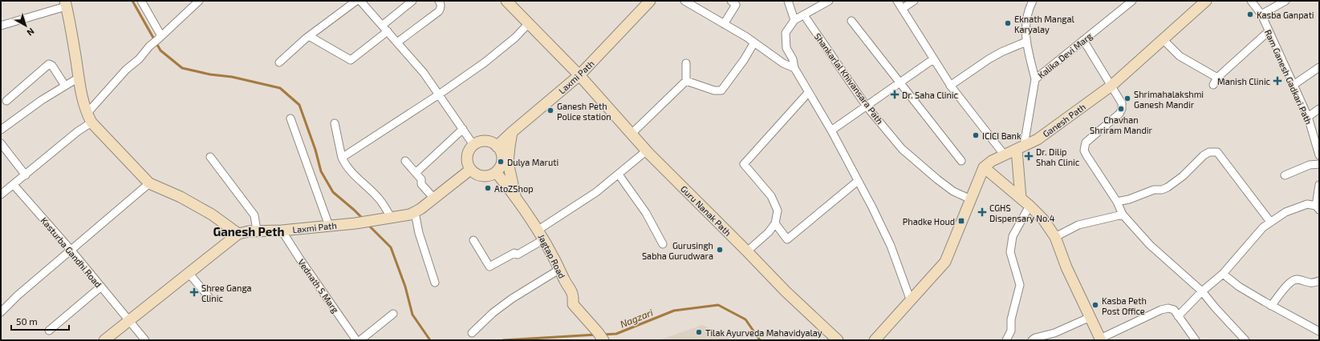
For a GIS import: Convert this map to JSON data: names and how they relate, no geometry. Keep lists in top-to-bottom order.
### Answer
{
  "streets": {
    "street": [
      "Kalika Devi Marg",
      "Laxmi Path",
      "Ram Ganesh Gadkari Path",
      "Shankarlal Khivansara Path",
      "Ganesh Path",
      "Guru Nanak Path",
      "Kasturba Gandhi Road",
      "Jagtap Road",
      "Vednath S Marg"
    ]
  },
  "crossings": [
    ["Kalika Devi Marg", "Ganesh Path"],
    ["Laxmi Path", "Guru Nanak Path"],
    ["Laxmi Path", "Kasturba Gandhi Road"],
    ["Laxmi Path", "Jagtap Road"],
    ["Laxmi Path", "Vednath S Marg"]
  ],
  "districts": ["Ganesh Peth"],
  "water": ["Nagzari"],
  "places": {
    "other": [
      "Kasba Ganpati",
      "Eknath Mangal Karyalay",
      "Shrimahalakshmi Ganesh Mandir",
      "Chavhan Shriram Mandir",
      "Ganesh Peth Police station",
      "ICICI Bank",
      "Dulya Maruti",
      "AtoZShop",
      "Gurusingh Sabha Gurudwara",
      "Kasba Peth Post Office",
      "Tilak Ayurveda Mahavidyalay"
    ],
    "health": [
      "Manish Clinic",
      "Dr. Saha Clinic",
      "Dr. Dilip Shah Clinic",
      "CGHS Dispensary No.4",
      "Shree Ganga Clinic"
    ],
    "transit": ["Phadke Houd"]
  },
  "scale_bar": "50 m",
  "north": "bottom right"
}
